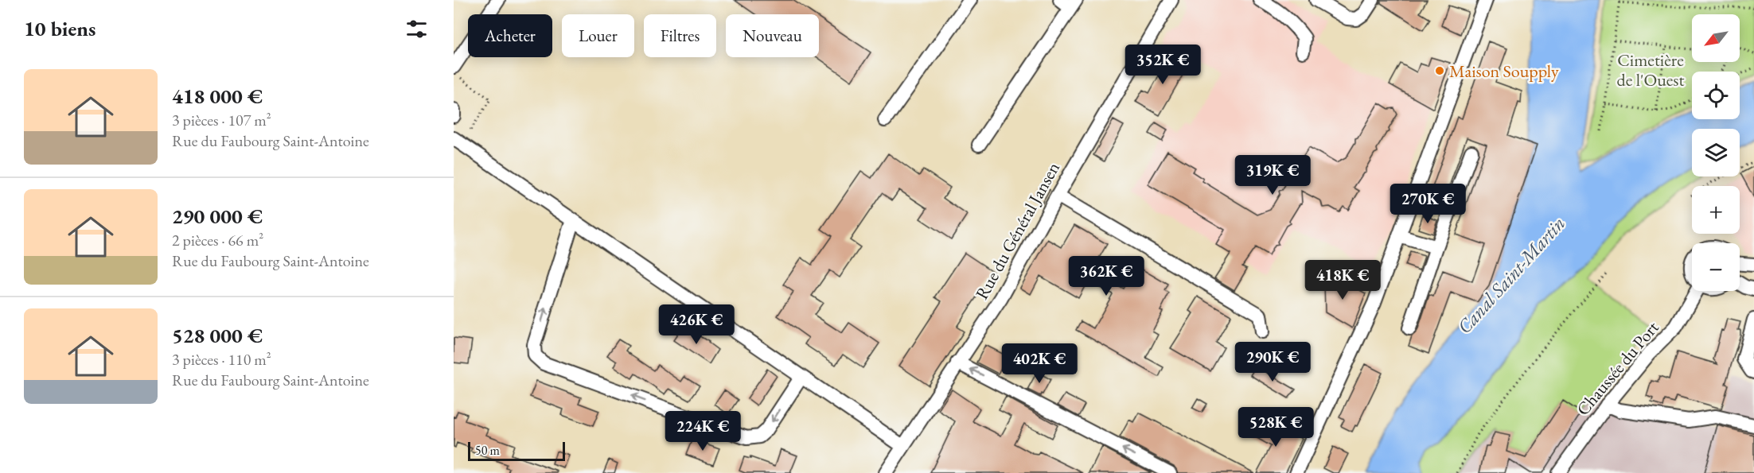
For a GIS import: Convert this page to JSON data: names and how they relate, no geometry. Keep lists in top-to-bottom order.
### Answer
{
  "streets": {
    "street": ["Rue du Général Jansen", "Chaussée du Port"]
  },
  "water": ["Canal Saint-Martin"],
  "parks": ["Cimetière de l'Ouest"],
  "places": ["Maison Soupply"],
  "scale_bar": "50 m",
  "north": "bottom left",
  "page": {
    "heading": "10 biens",
    "map_buttons": ["+", "−"],
    "chip": [
      "Acheter",
      "Louer",
      "Filtres",
      "Nouveau"
    ],
    "price": [
      "352K €",
      "319K €",
      "270K €",
      "362K €",
      "418K €",
      "426K €",
      "290K €",
      "402K €",
      "528K €",
      "224K €"
    ],
    "list": [
      {
        "name": "418 000 €",
        "note": "3 pièces · 107 m² · Rue du Faubourg Saint-Antoine"
      },
      {
        "name": "290 000 €",
        "note": "2 pièces · 66 m² · Rue du Faubourg Saint-Antoine"
      },
      {
        "name": "528 000 €",
        "note": "3 pièces · 110 m² · Rue du Faubourg Saint-Antoine"
      }
    ],
    "scale": "50 m"
  }
}
